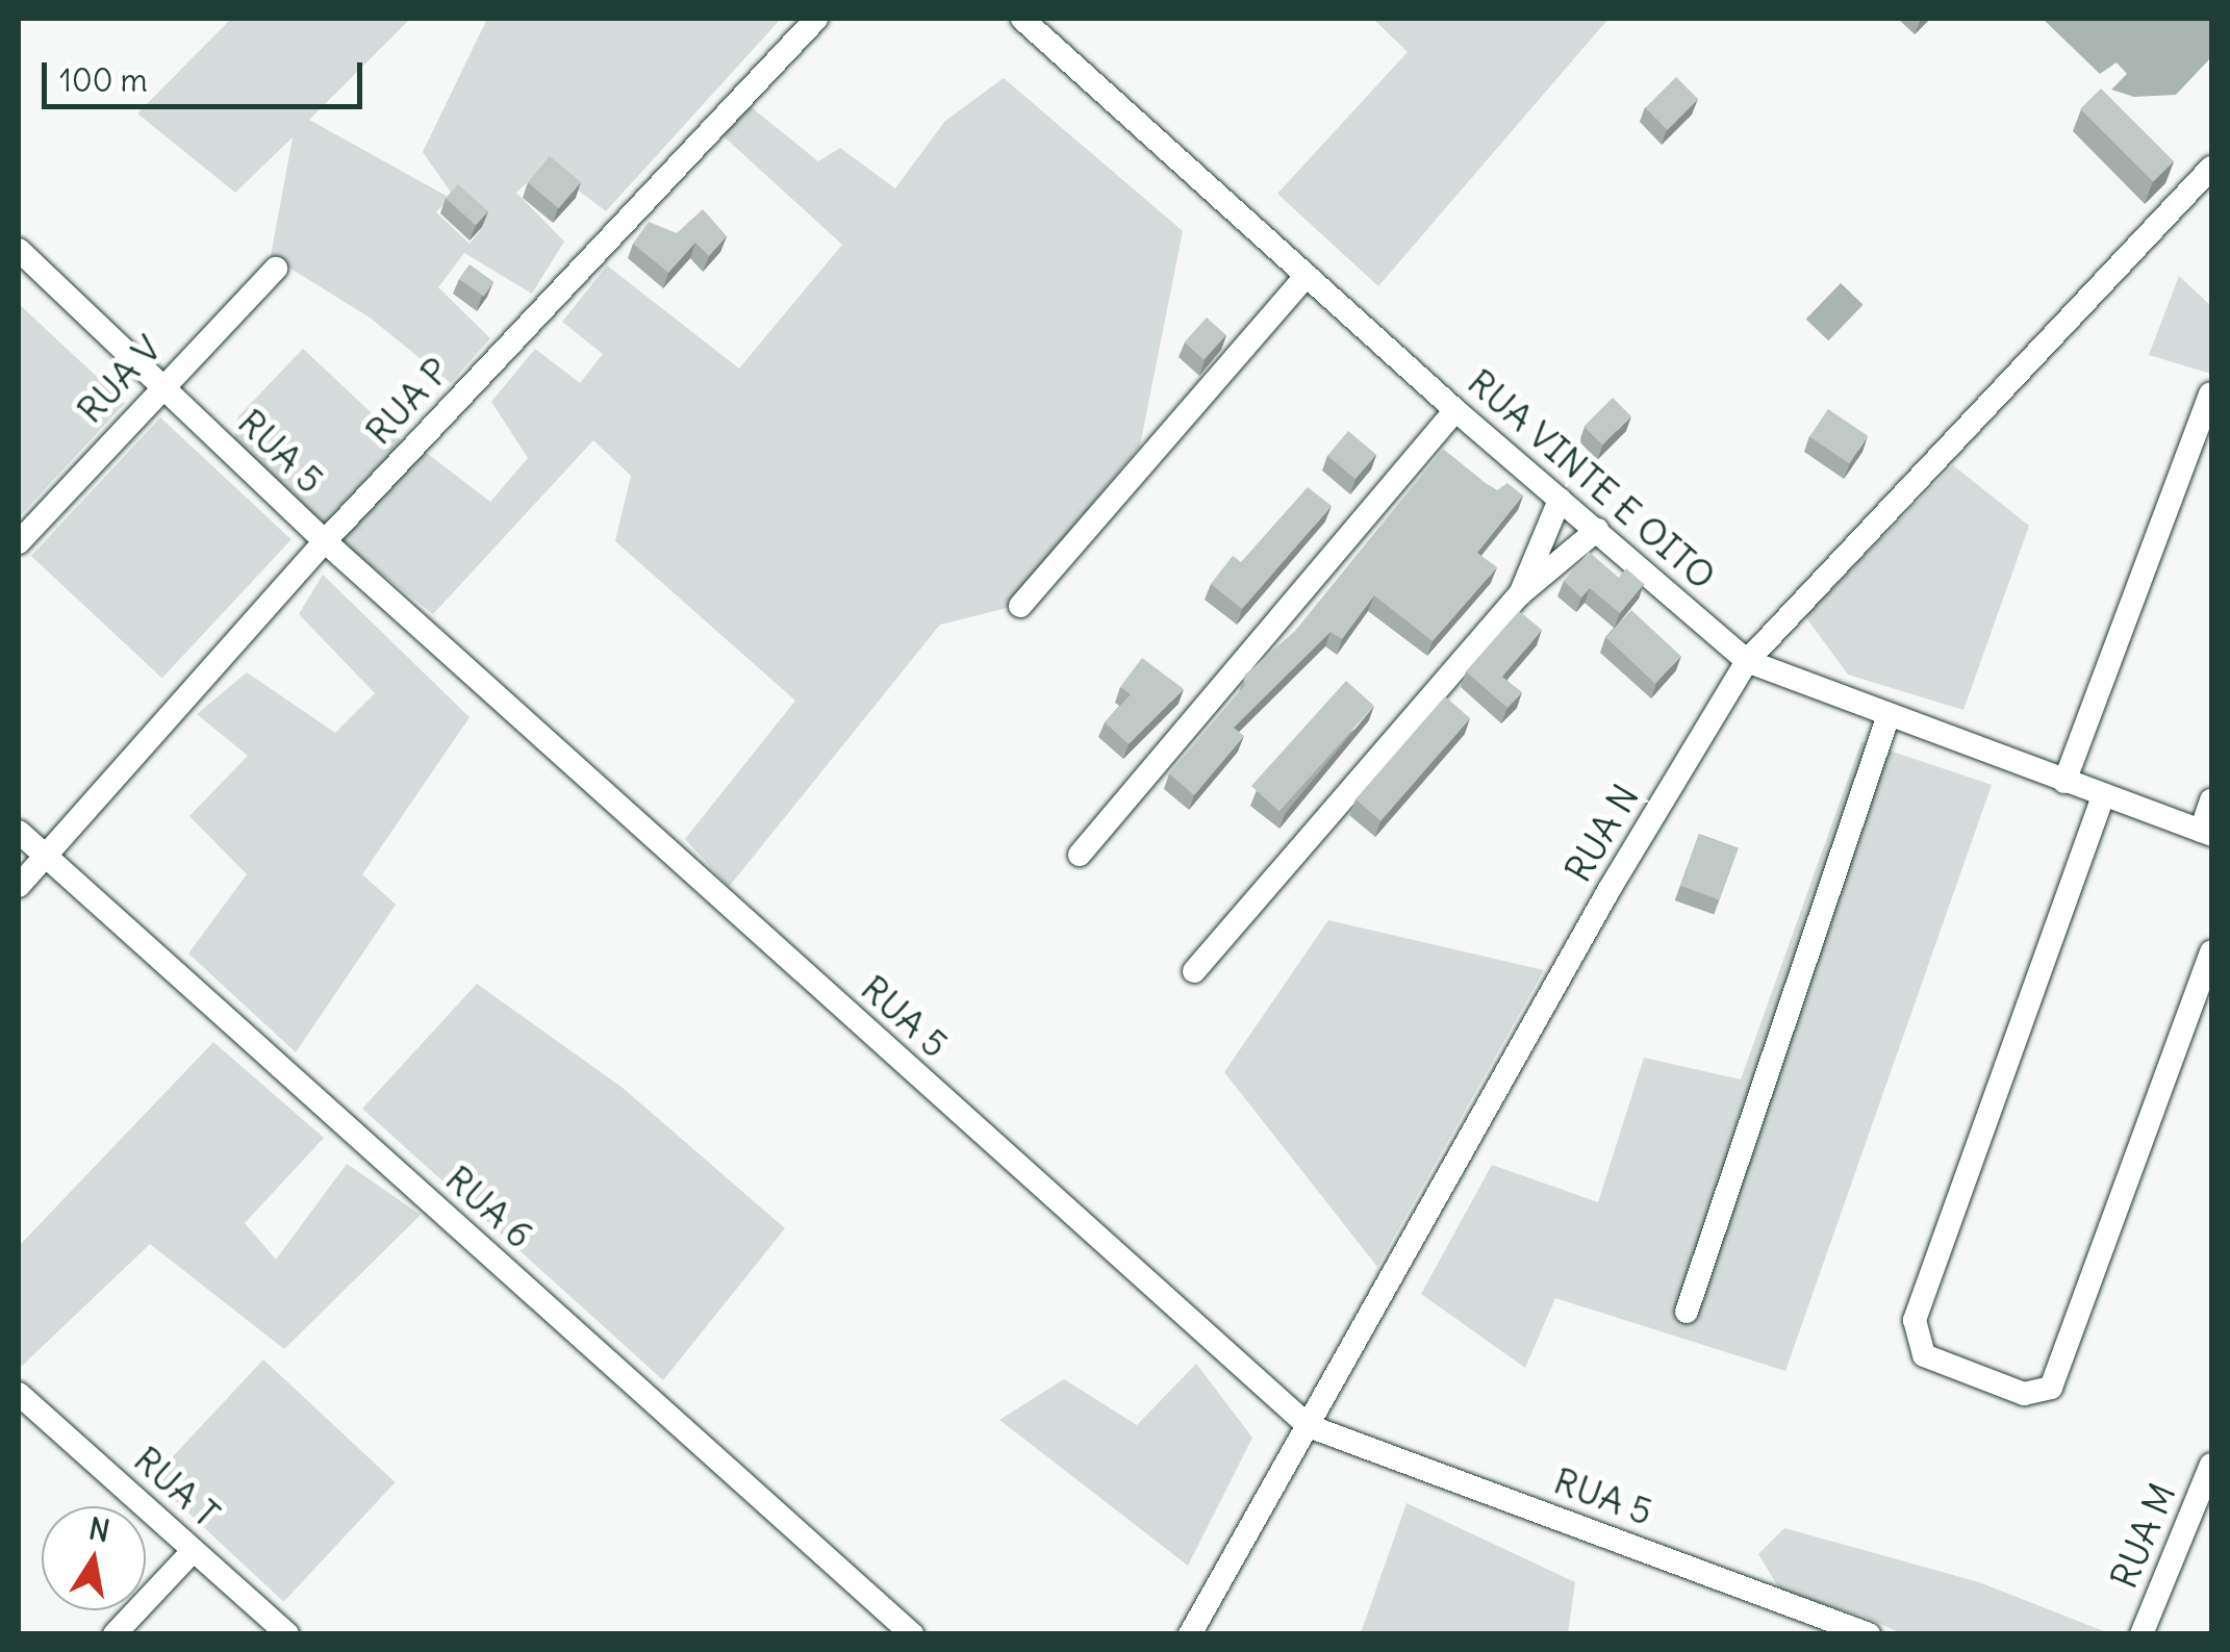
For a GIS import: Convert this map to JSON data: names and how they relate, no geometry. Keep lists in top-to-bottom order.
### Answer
{
  "streets": {
    "street": [
      "RUA V",
      "RUA P",
      "RUA 5",
      "RUA VINTE E OITO",
      "RUA N",
      "RUA 6",
      "RUA T",
      "RUA M"
    ]
  },
  "crossings": [
    ["RUA V", "RUA 5"],
    ["RUA P", "RUA 5"],
    ["RUA P", "RUA 6"],
    ["RUA 5", "RUA N"],
    ["RUA VINTE E OITO", "RUA N"]
  ],
  "scale_bar": "100 m",
  "north": "top"
}
